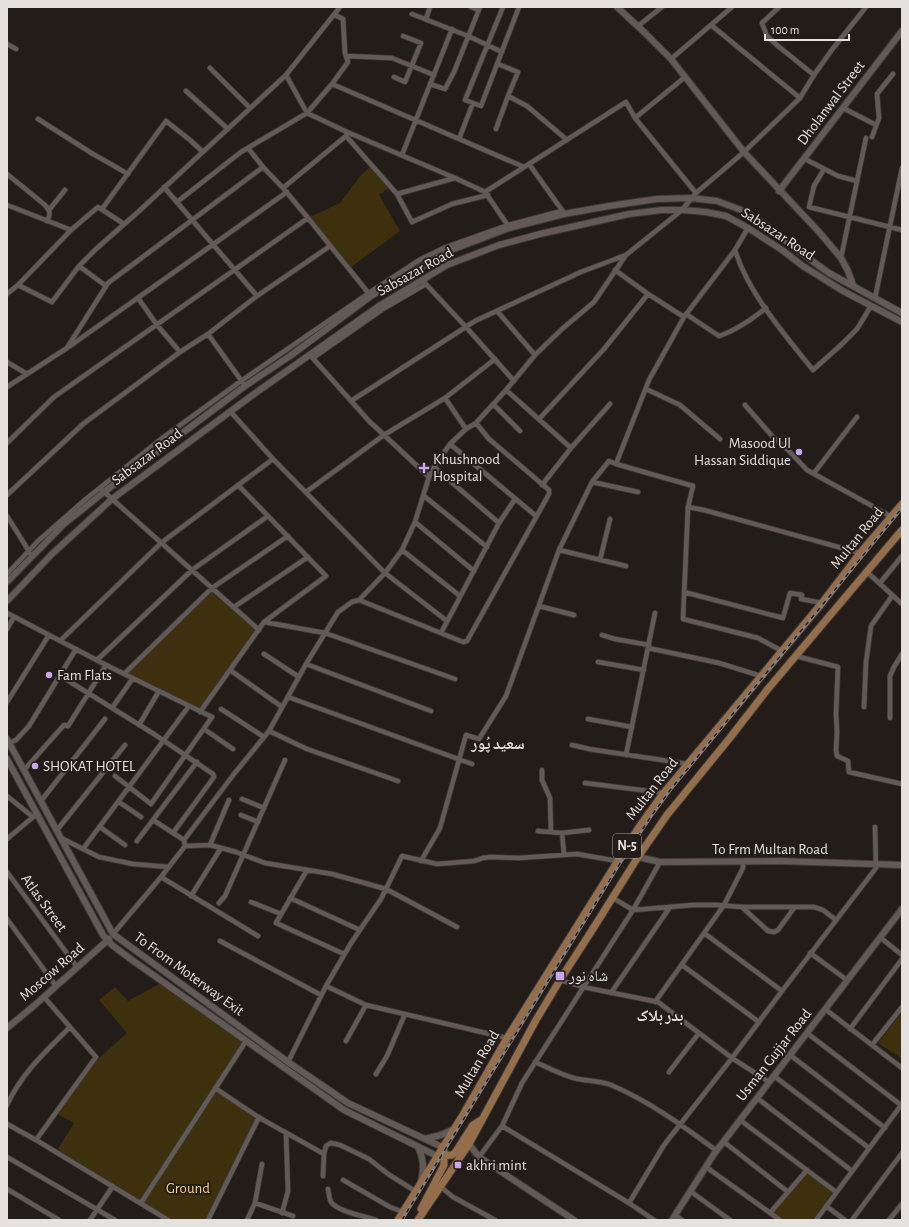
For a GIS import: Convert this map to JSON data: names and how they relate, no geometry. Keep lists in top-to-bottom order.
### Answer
{
  "streets": {
    "main road": [
      "Dholanwal Street",
      "Sabsazar Road",
      "Multan Road",
      "N-5",
      "To Frm Multan Road",
      "Moscow Road",
      "To From Moterway Exit",
      "Usman Gujjar Road"
    ],
    "street": ["Atlas Street"]
  },
  "crossings": [
    ["Multan Road", "To Frm Multan Road"],
    ["Multan Road", "To From Moterway Exit"],
    ["Atlas Street", "Moscow Road"],
    ["Moscow Road", "To From Moterway Exit"]
  ],
  "districts": ["سعید پُور", "بدر بلاک"],
  "parks": ["Ground"],
  "places": {
    "other": ["Masood Ul Hassan Siddique", "Fam Flats", "SHOKAT HOTEL"],
    "health": ["Khushnood Hospital"],
    "transit": ["شاہ نور", "akhri mint"]
  },
  "scale_bar": "100 m"
}
